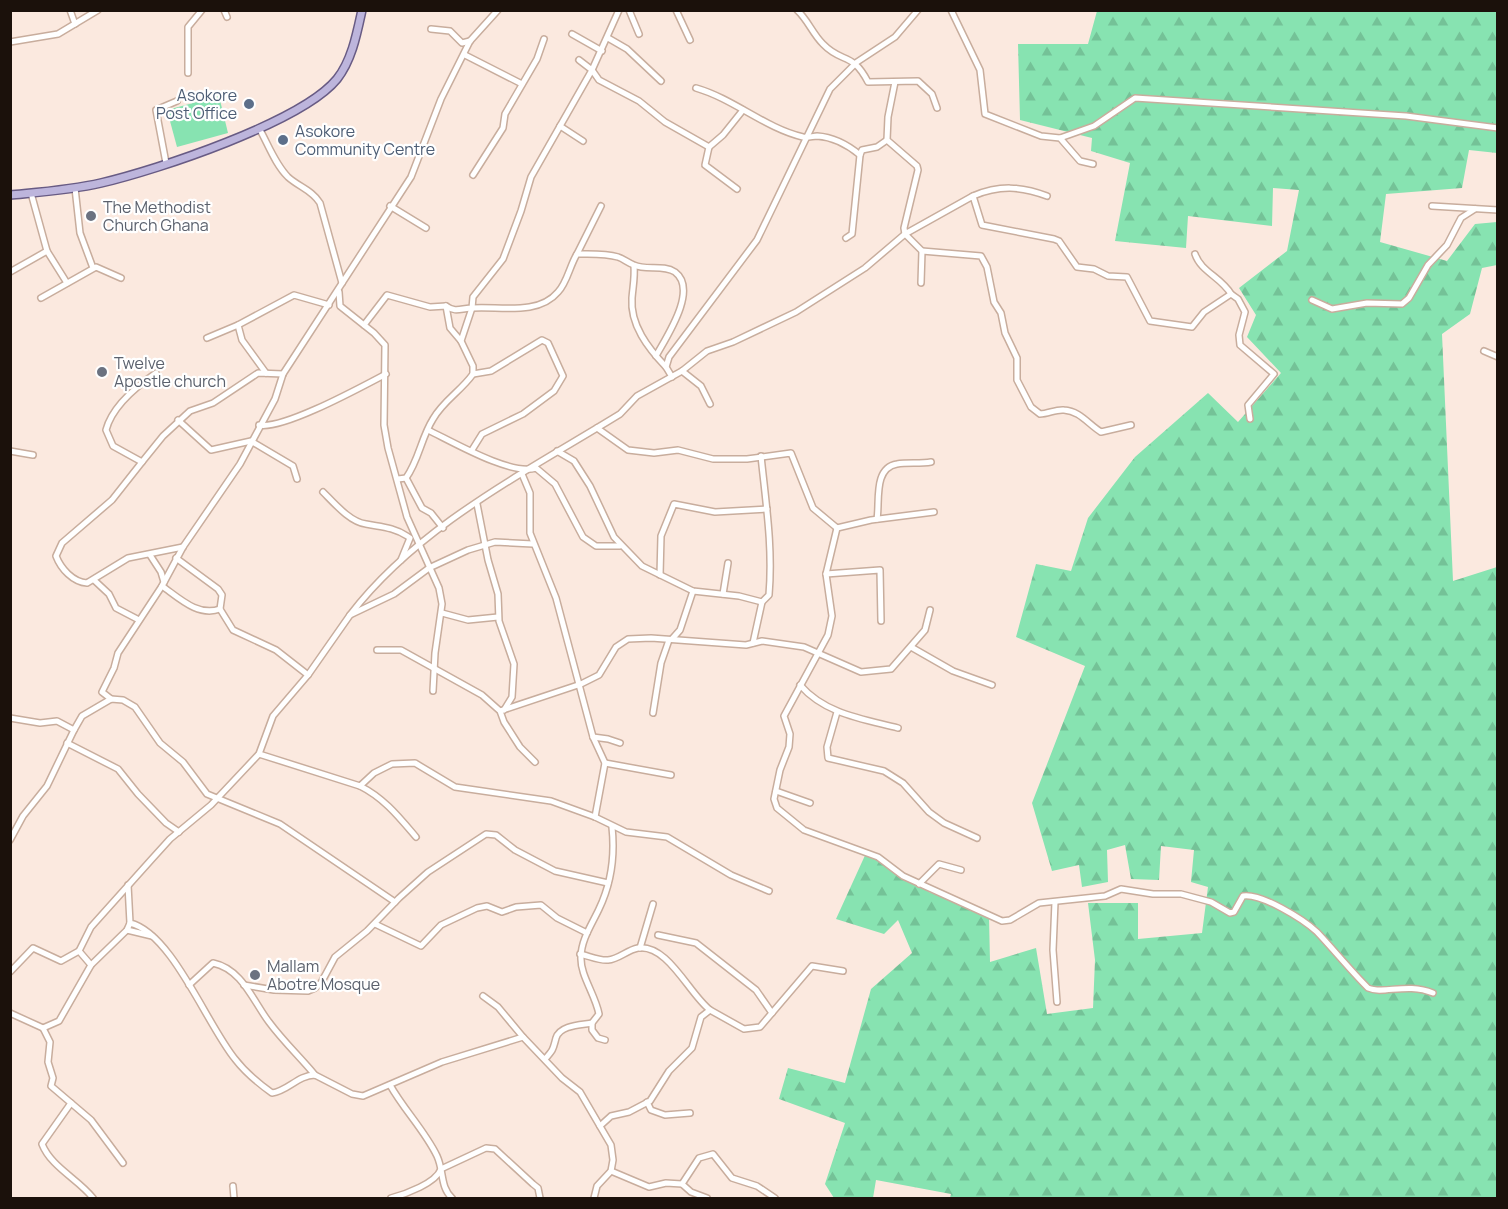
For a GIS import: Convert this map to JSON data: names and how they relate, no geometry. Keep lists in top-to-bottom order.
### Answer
{
  "places": [
    "Asokore Post Office",
    "Asokore Community Centre",
    "The Methodist Church Ghana",
    "Twelve Apostle church",
    "Mallam Abotre Mosque"
  ]
}
